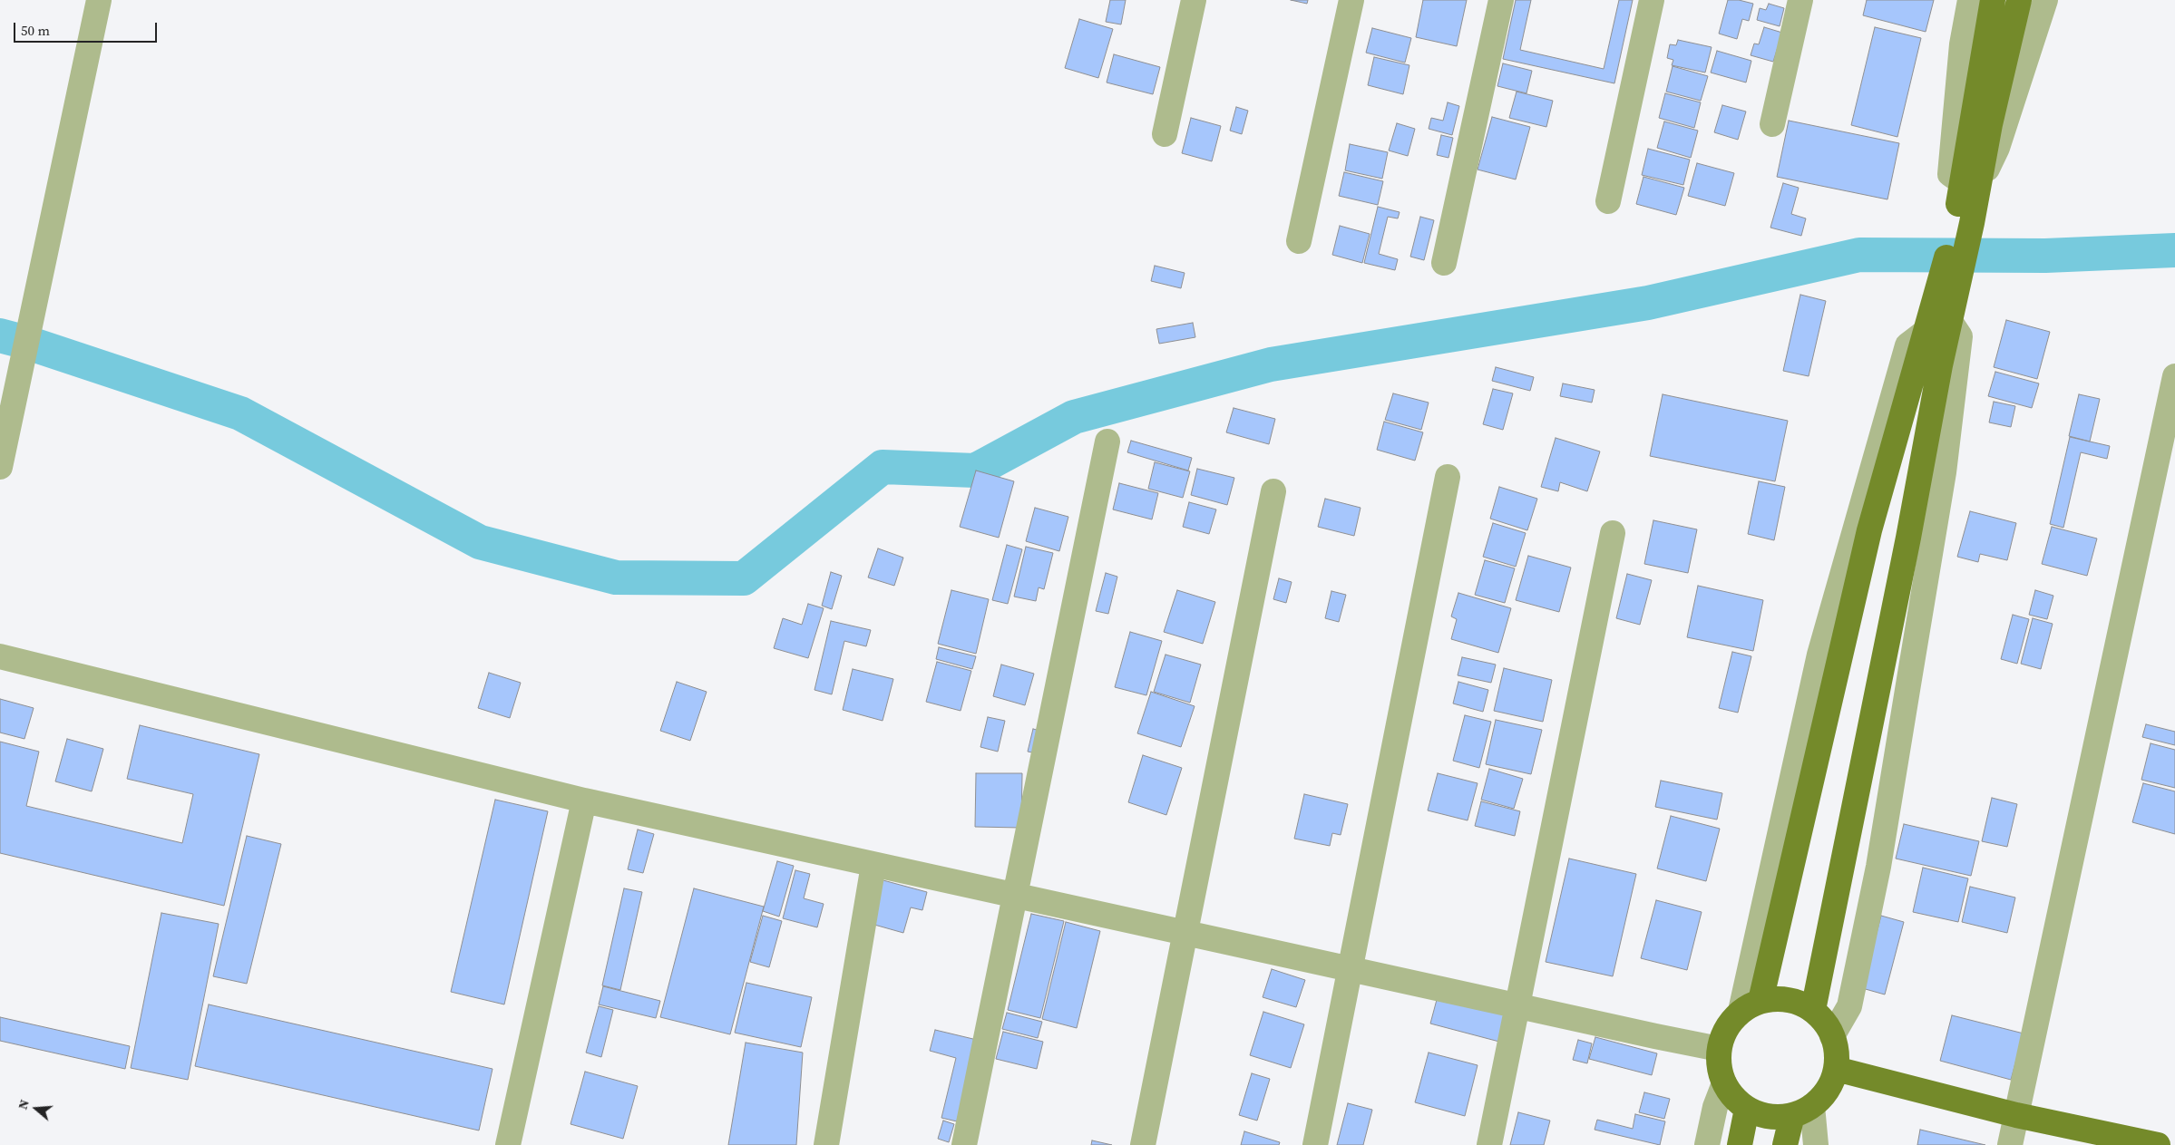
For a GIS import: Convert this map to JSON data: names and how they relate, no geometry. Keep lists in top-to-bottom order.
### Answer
{
  "scale_bar": "50 m",
  "north": "left"
}
